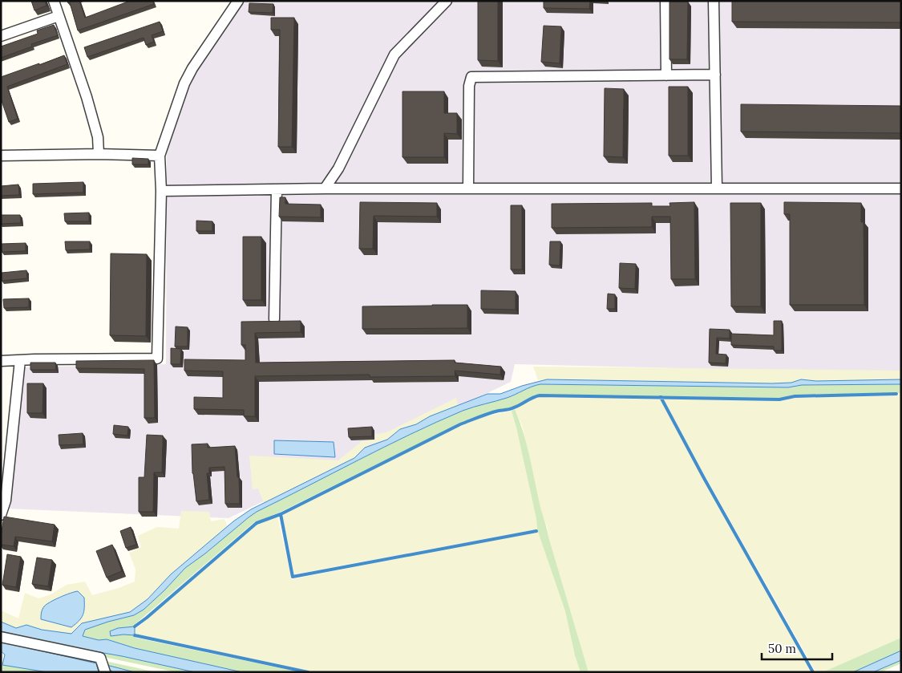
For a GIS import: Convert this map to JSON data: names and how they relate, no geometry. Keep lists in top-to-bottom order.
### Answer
{
  "scale_bar": "50 m"
}
